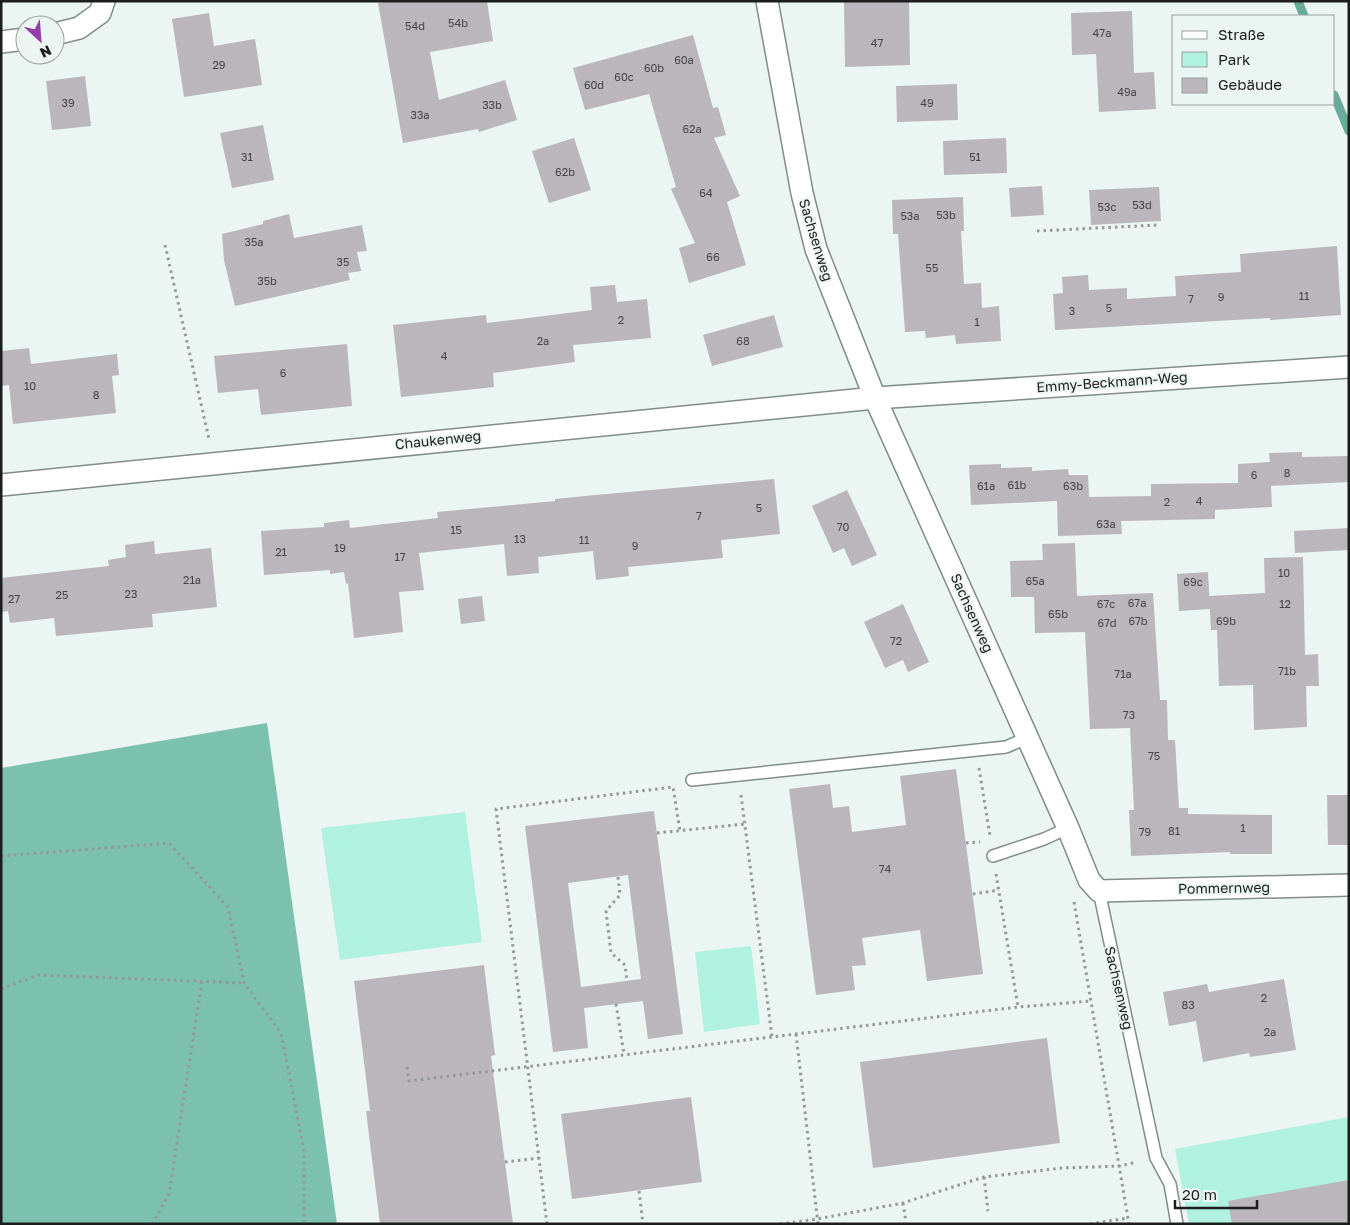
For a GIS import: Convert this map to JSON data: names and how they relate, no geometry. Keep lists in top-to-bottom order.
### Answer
{
  "streets": {
    "street": [
      "Sachsenweg",
      "Emmy-Beckmann-Weg",
      "Chaukenweg",
      "Pommernweg"
    ]
  },
  "crossings": [
    ["Sachsenweg", "Emmy-Beckmann-Weg"],
    ["Sachsenweg", "Chaukenweg"],
    ["Sachsenweg", "Pommernweg"],
    ["Emmy-Beckmann-Weg", "Chaukenweg"]
  ],
  "house_numbers": [
    "54b",
    "54d",
    "47a",
    "47",
    "60a",
    "29",
    "60b",
    "60c",
    "60d",
    "49a",
    "39",
    "49",
    "33b",
    "33a",
    "62a",
    "31",
    "51",
    "62b",
    "64",
    "53d",
    "53c",
    "53b",
    "53a",
    "35a",
    "66",
    "35",
    "55",
    "35b",
    "11",
    "9",
    "7",
    "5",
    "3",
    "2",
    "1",
    "2a",
    "68",
    "4",
    "6",
    "10",
    "8",
    "8",
    "6",
    "61b",
    "61a",
    "63b",
    "4",
    "2",
    "5",
    "7",
    "63a",
    "70",
    "15",
    "13",
    "11",
    "9",
    "19",
    "21",
    "17",
    "10",
    "21a",
    "65a",
    "69c",
    "23",
    "25",
    "27",
    "67a",
    "67c",
    "12",
    "65b",
    "67b",
    "69b",
    "67d",
    "72",
    "71b",
    "71a",
    "73",
    "75",
    "1",
    "81",
    "79",
    "74",
    "2",
    "83",
    "2a"
  ],
  "legend": ["Straße", "Park", "Gebäude"],
  "scale_bar": "20 m",
  "north": "bottom right"
}
